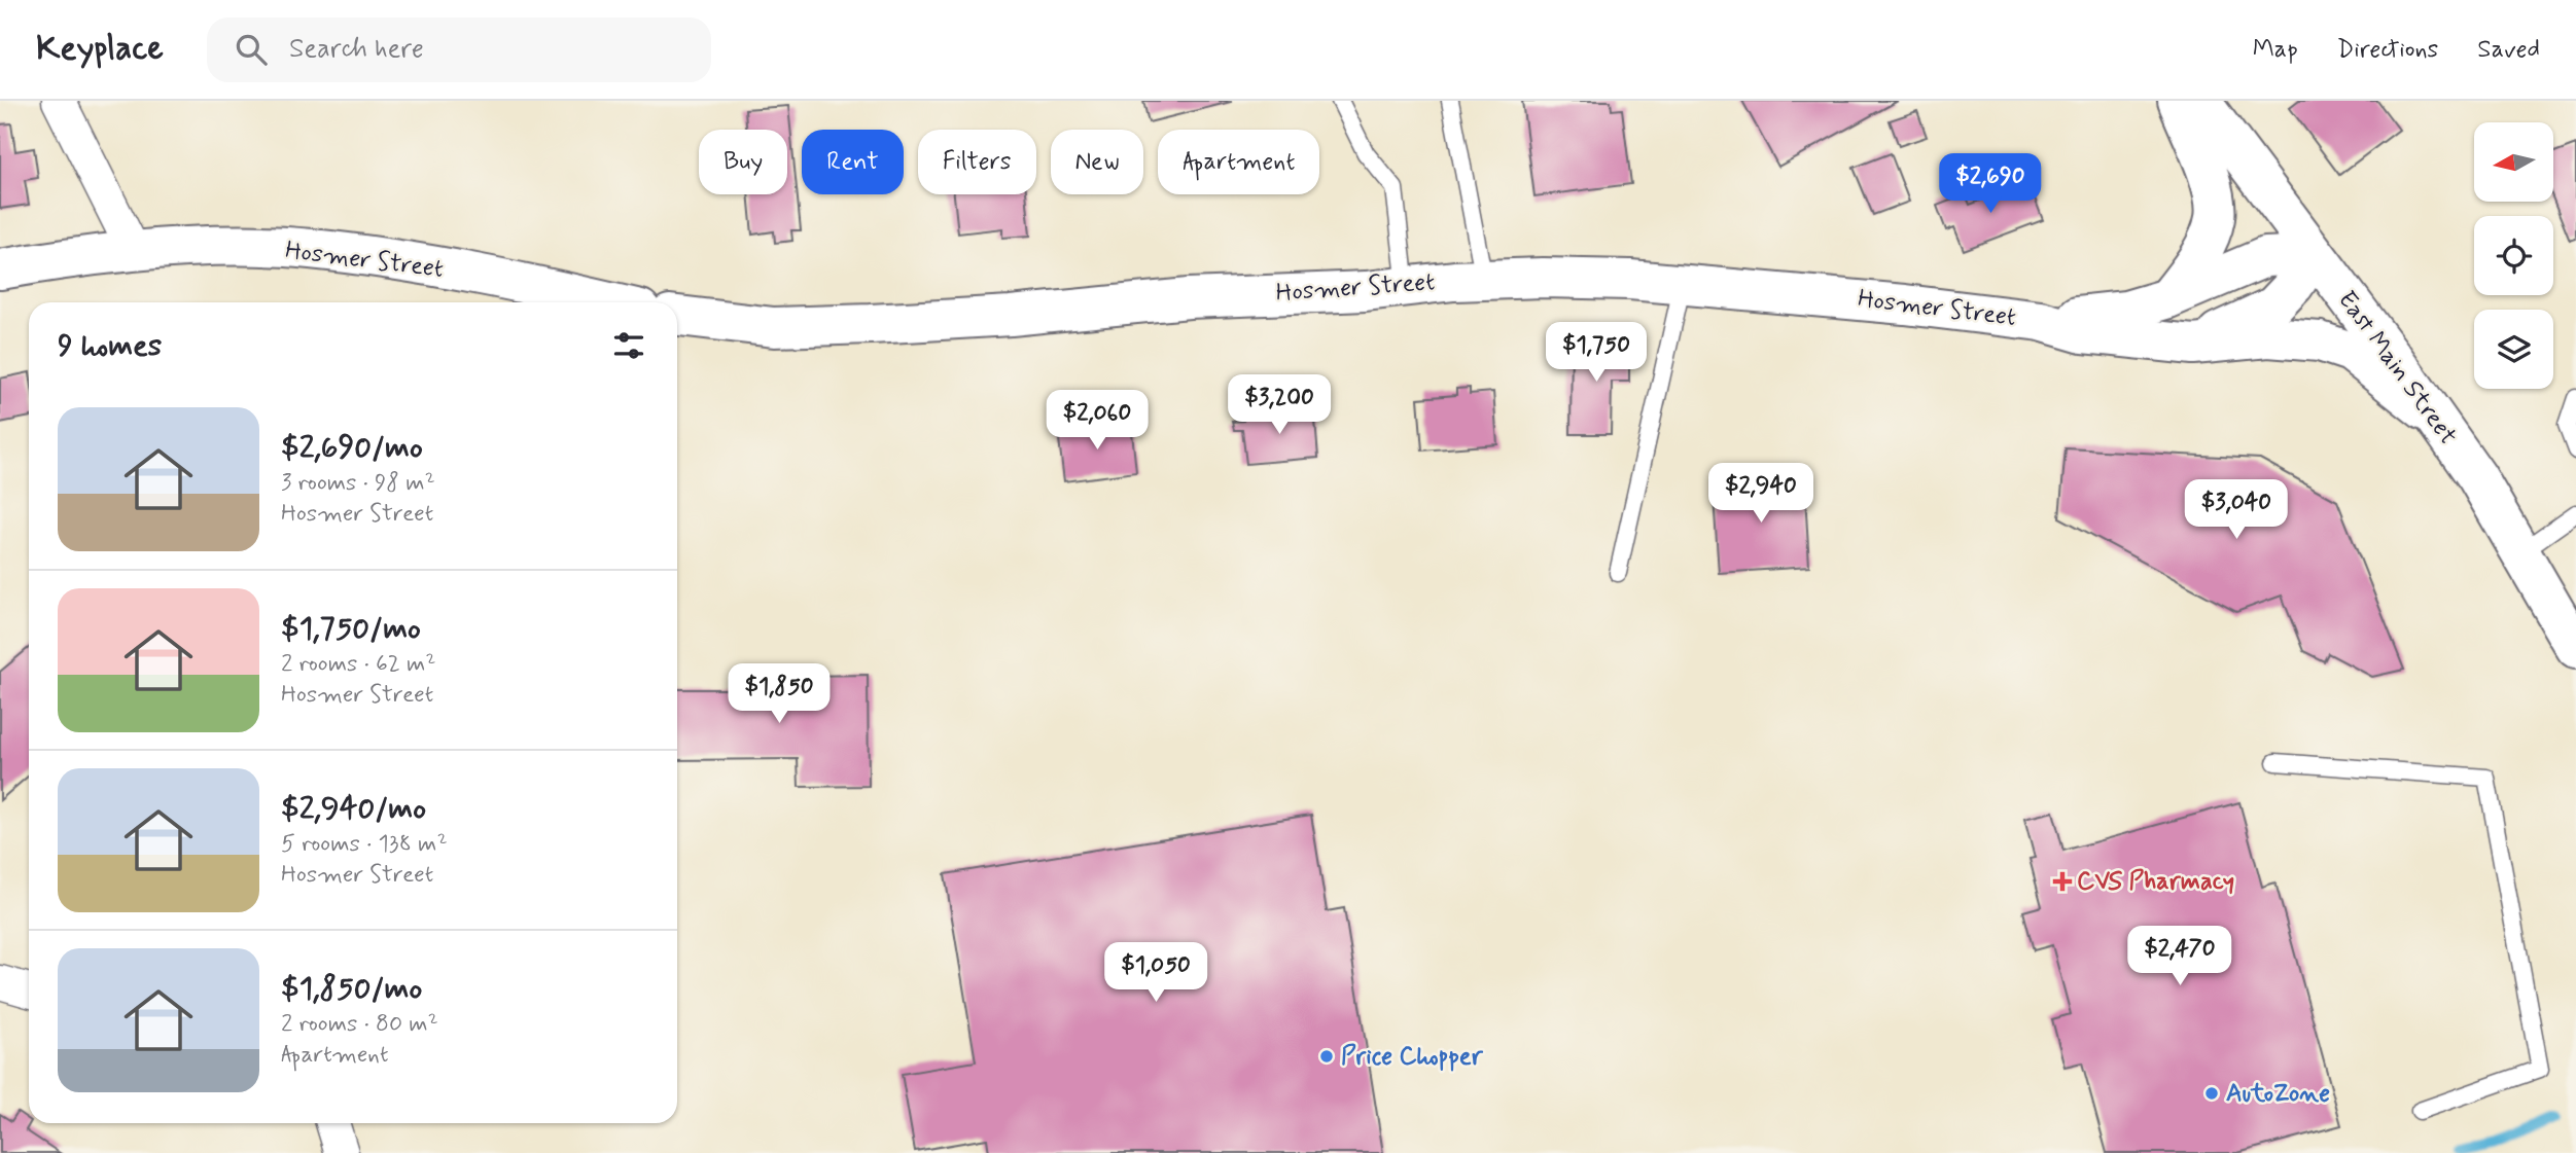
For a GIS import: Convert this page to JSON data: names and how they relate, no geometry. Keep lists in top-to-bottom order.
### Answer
{
  "streets": {
    "street": ["Hosmer Street", "East Main Street"]
  },
  "crossings": [
    ["Hosmer Street", "East Main Street"]
  ],
  "places": {
    "health": ["CVS Pharmacy"],
    "other": ["Price Chopper", "AutoZone"]
  },
  "north": "left",
  "page": {
    "header": "Keyplace",
    "search": "Search here",
    "nav": ["Map", "Directions", "Saved"],
    "chip": [
      "Buy",
      "Rent",
      "Filters",
      "New",
      "Apartment"
    ],
    "price": [
      "$2,690",
      "$1,750",
      "$3,200",
      "$2,060",
      "$2,940",
      "$3,040",
      "$1,850",
      "$2,470",
      "$1,050"
    ],
    "heading": "9 homes",
    "list": [
      {
        "name": "$2,690/mo",
        "note": "3 rooms · 98 m² · Hosmer Street"
      },
      {
        "name": "$1,750/mo",
        "note": "2 rooms · 62 m² · Hosmer Street"
      },
      {
        "name": "$2,940/mo",
        "note": "5 rooms · 138 m² · Hosmer Street"
      },
      {
        "name": "$1,850/mo",
        "note": "2 rooms · 80 m² · Apartment"
      }
    ]
  }
}
